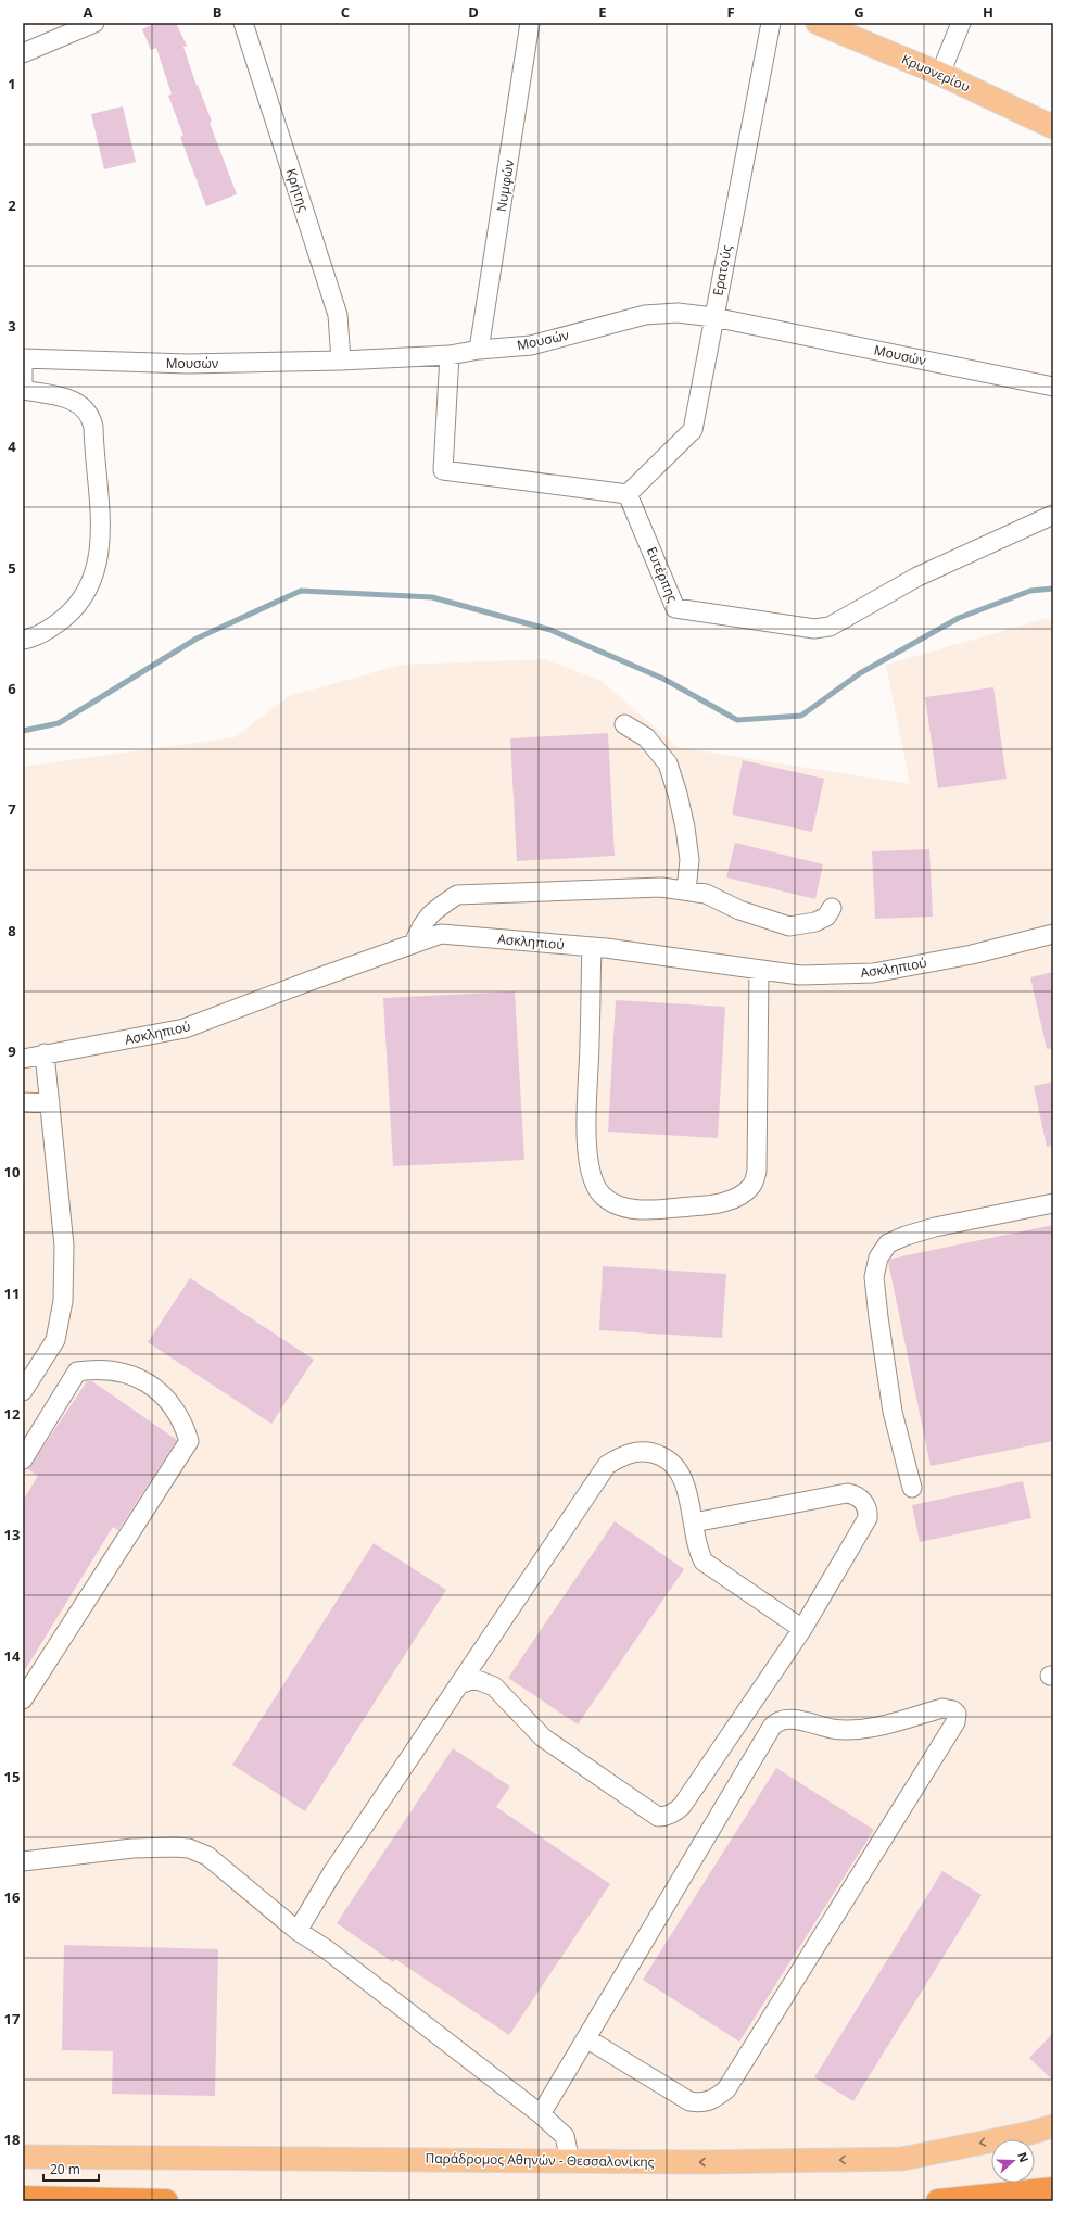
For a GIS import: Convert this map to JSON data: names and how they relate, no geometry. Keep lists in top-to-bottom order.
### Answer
{
  "streets": {
    "main road": ["Κρυονερίου", "Παράδρομος Αθηνών - Θεσσαλονίκης"],
    "street": [
      "Νυμφών",
      "Κρήτης",
      "Ερατούς",
      "Μουσών",
      "Ευτέρπης",
      "Ασκληπιού"
    ]
  },
  "crossings": [
    ["Νυμφών", "Μουσών"],
    ["Κρήτης", "Μουσών"],
    ["Ερατούς", "Μουσών"],
    ["Ερατούς", "Ευτέρπης"]
  ],
  "one_way": ["Παράδρομος Αθηνών - Θεσσαλονίκης"],
  "scale_bar": "20 m",
  "north": "right",
  "grid": {
    "columns": [
      "A",
      "B",
      "C",
      "D",
      "E",
      "F",
      "G",
      "H"
    ],
    "rows": [
      "1",
      "2",
      "3",
      "4",
      "5",
      "6",
      "7",
      "8",
      "9",
      "10",
      "11",
      "12",
      "13",
      "14",
      "15",
      "16",
      "17",
      "18"
    ]
  }
}
